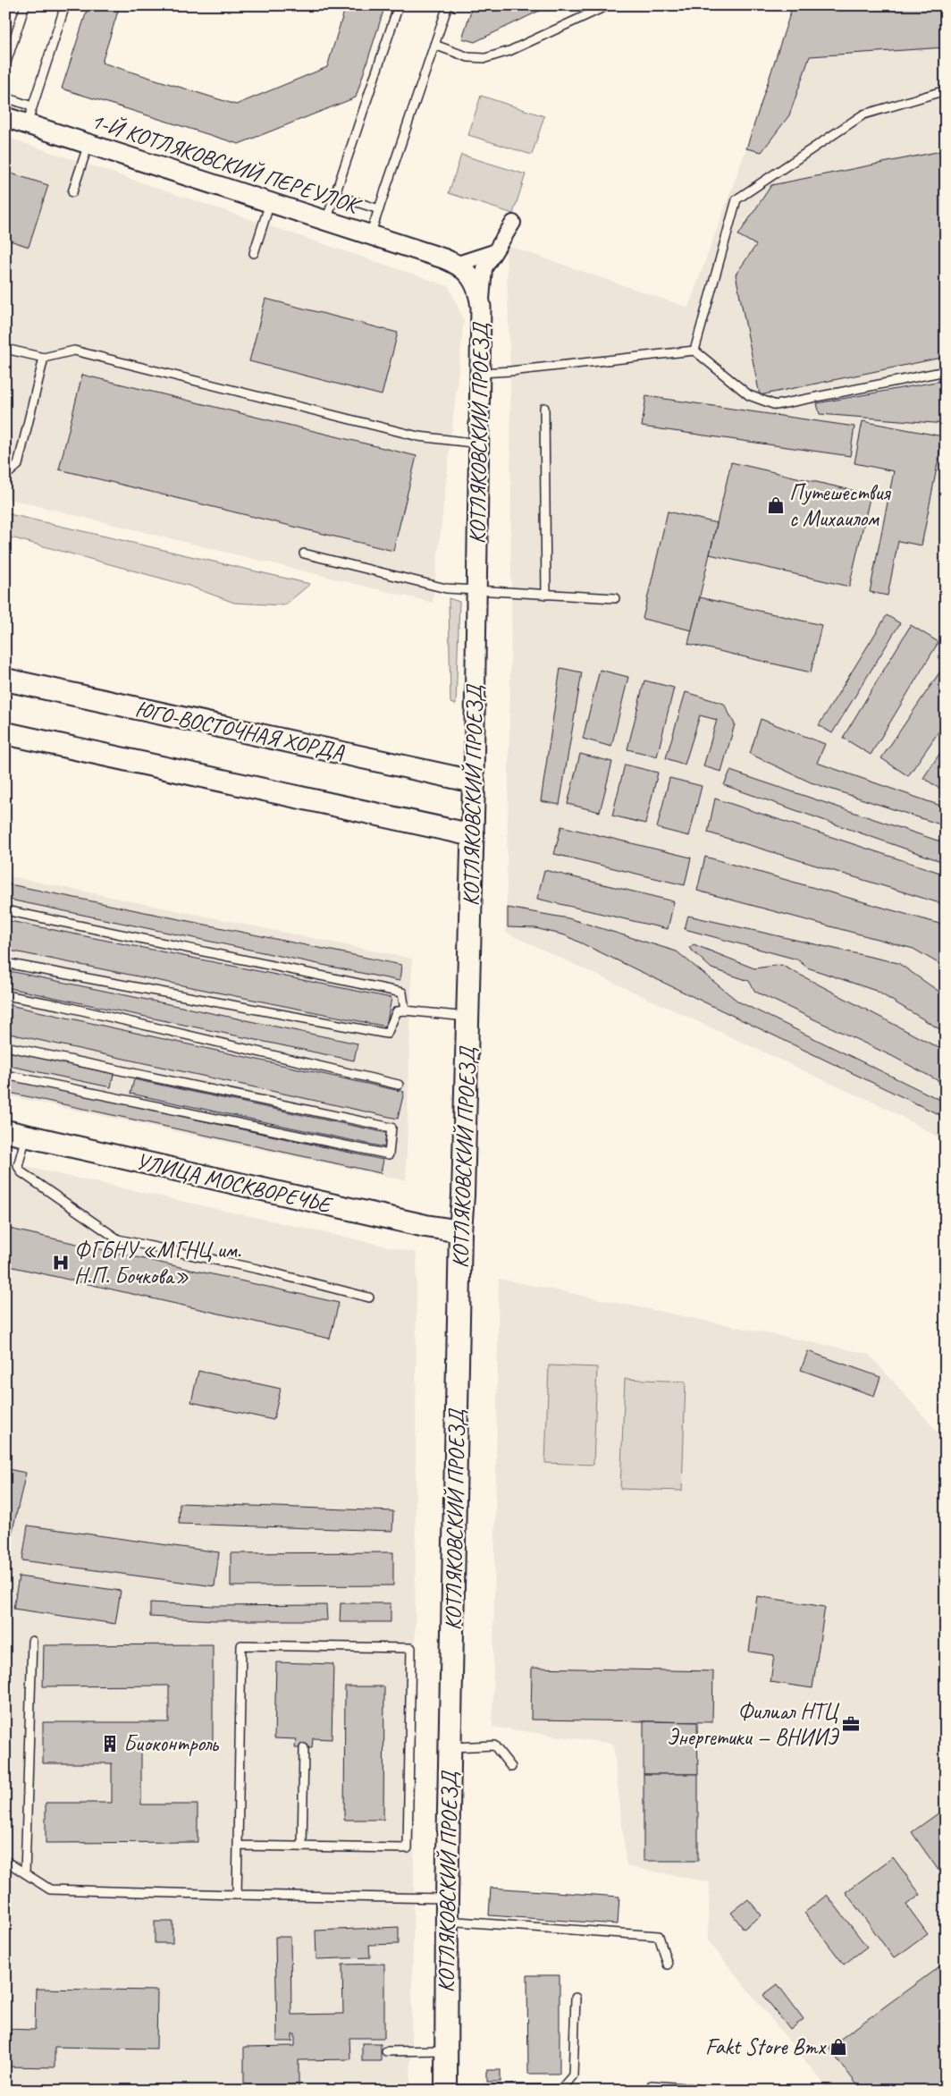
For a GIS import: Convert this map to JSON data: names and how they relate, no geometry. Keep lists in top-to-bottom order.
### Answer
{
  "streets": {
    "main road": ["КОТЛЯКОВСКИЙ ПРОЕЗД", "ЮГО-ВОСТОЧНАЯ ХОРДА", "УЛИЦА МОСКВОРЕЧЬЕ"],
    "street": ["1-Й КОТЛЯКОВСКИЙ ПЕРЕУЛОК"]
  },
  "crossings": [
    ["1-Й КОТЛЯКОВСКИЙ ПЕРЕУЛОК", "КОТЛЯКОВСКИЙ ПРОЕЗД"],
    ["КОТЛЯКОВСКИЙ ПРОЕЗД", "ЮГО-ВОСТОЧНАЯ ХОРДА"],
    ["КОТЛЯКОВСКИЙ ПРОЕЗД", "УЛИЦА МОСКВОРЕЧЬЕ"]
  ],
  "places": {
    "shop": ["Путешествия с Михаилом", "Fakt Store Bmx"],
    "hospital": ["ФГБНУ «МГНЦ им. Н.П. Бочкова»"],
    "office": ["Филиал НТЦ Энергетики — ВНИИЭ"],
    "building": ["Биоконтроль"]
  }
}
